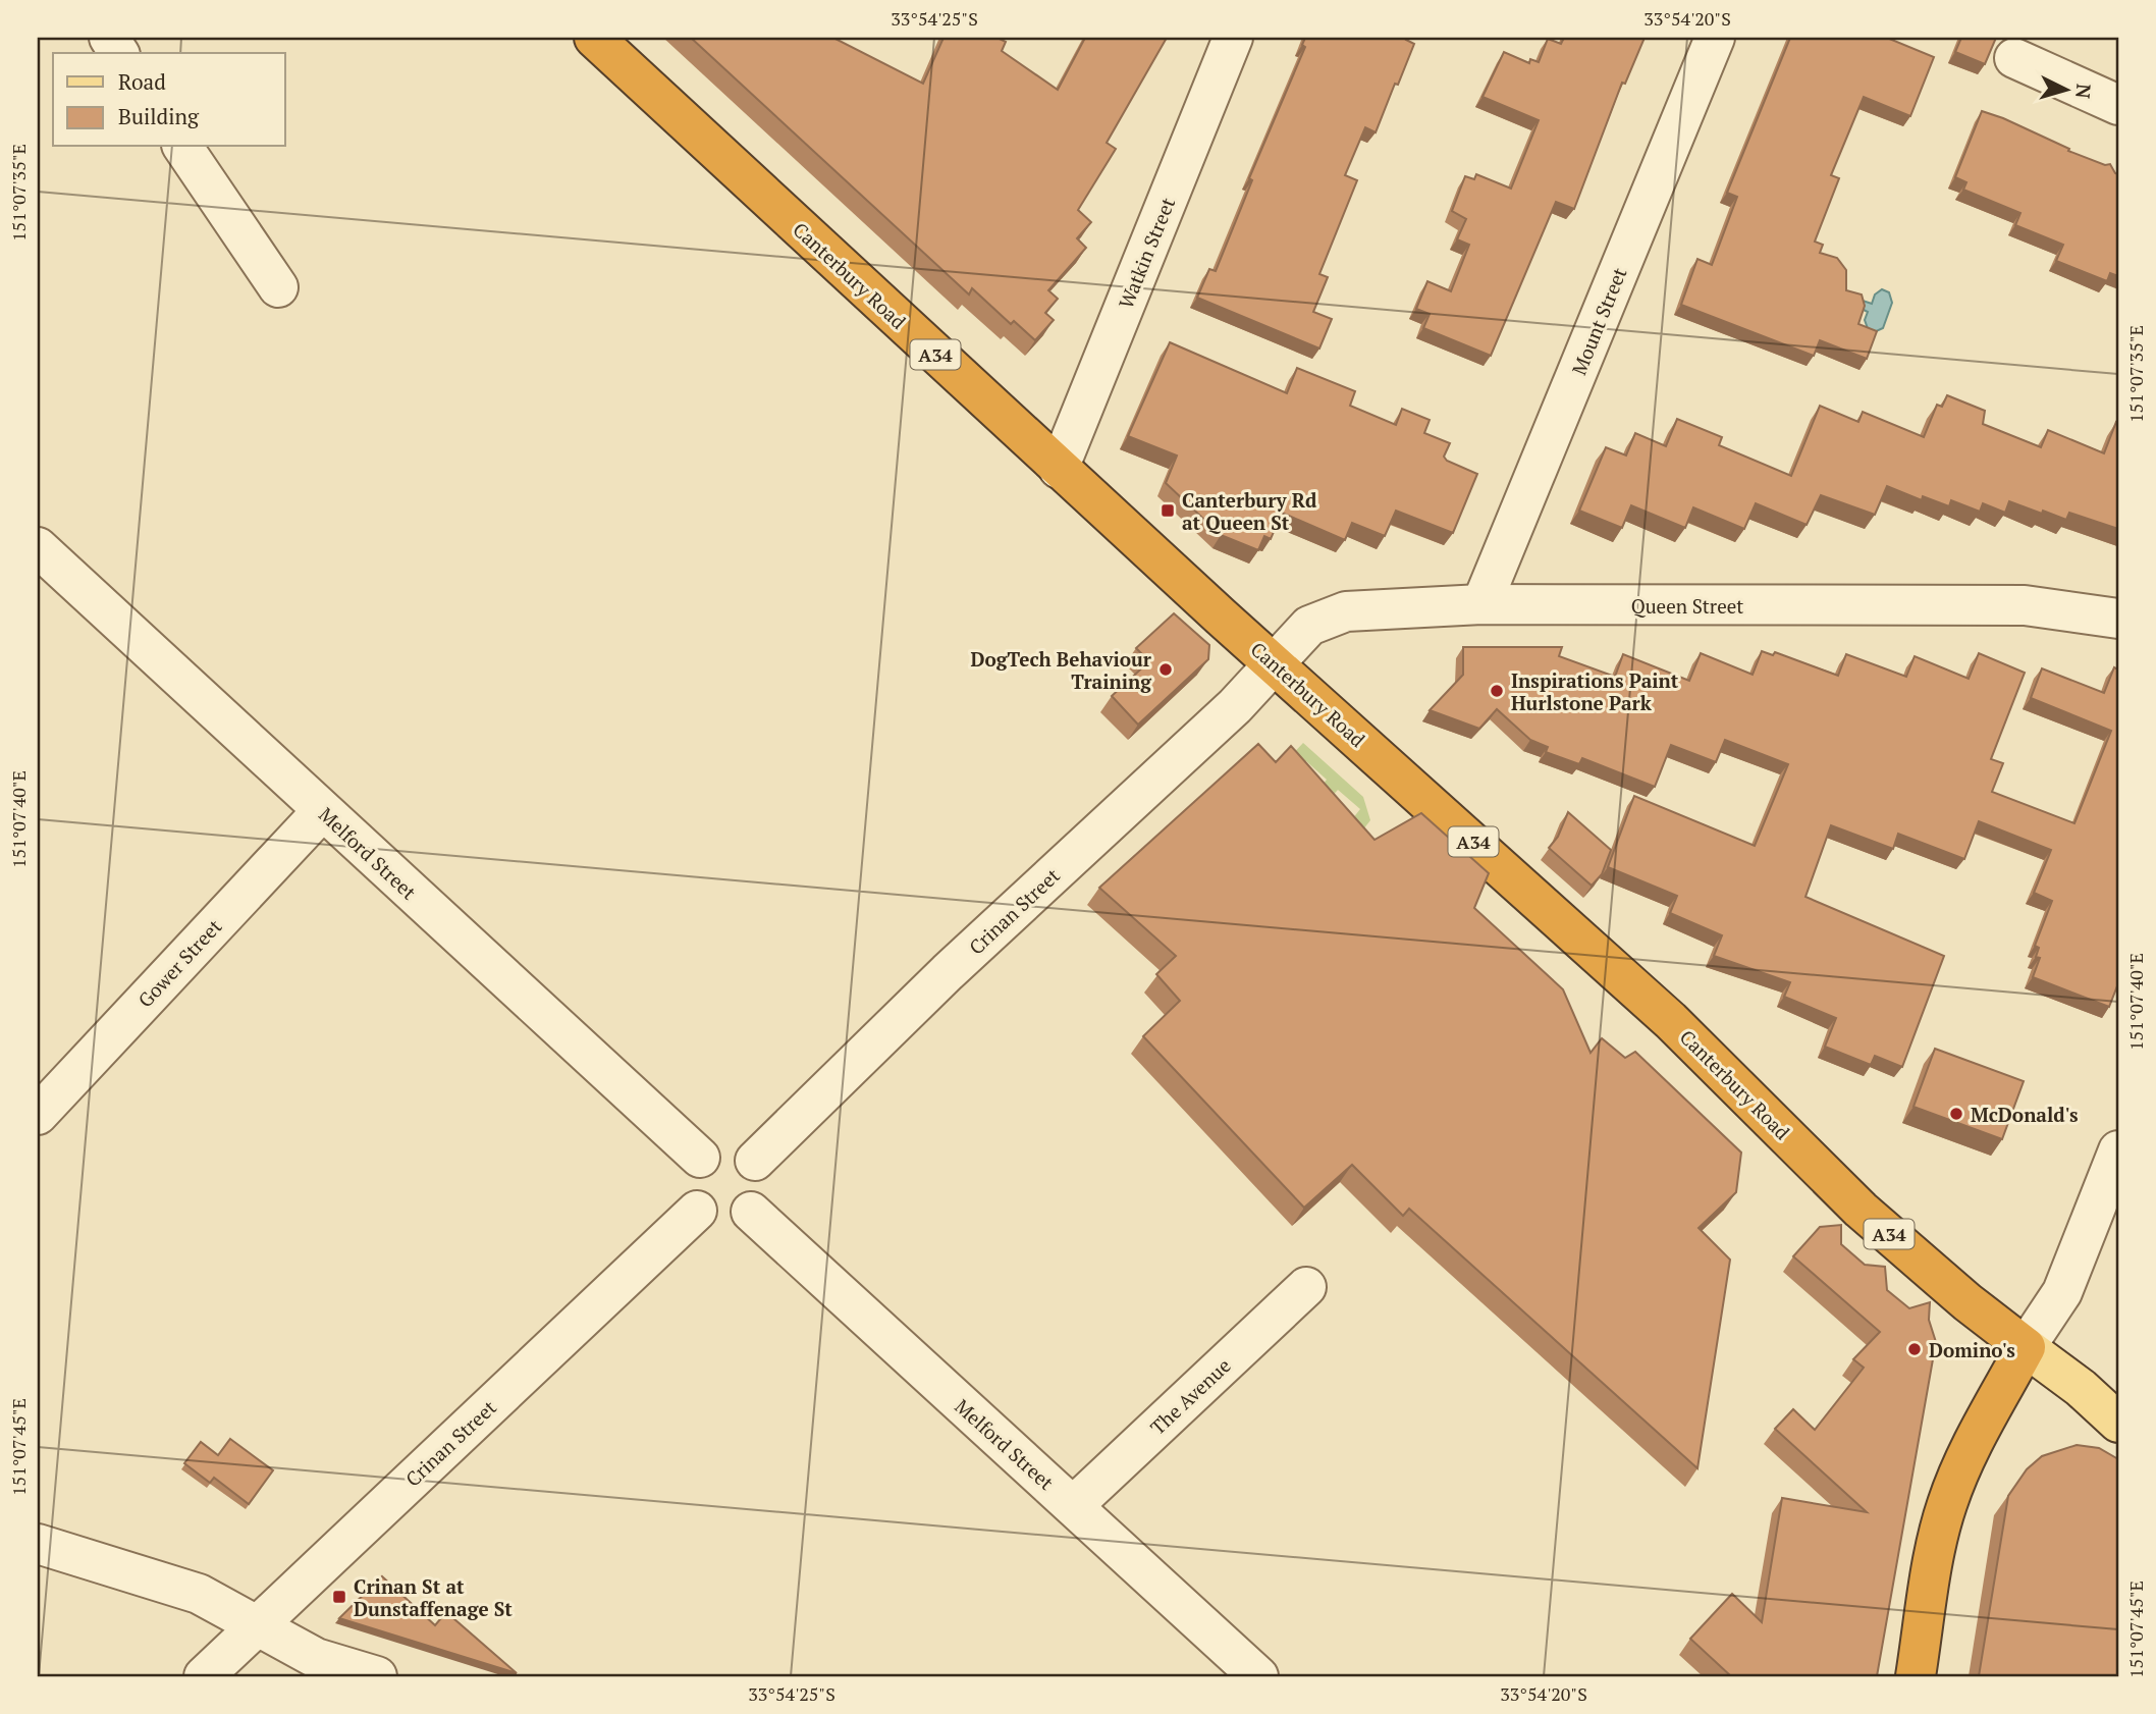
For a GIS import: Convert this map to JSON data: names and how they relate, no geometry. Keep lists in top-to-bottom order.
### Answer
{
  "streets": {
    "highway": ["Canterbury Road", "A34"],
    "street": [
      "Watkin Street",
      "Mount Street",
      "Queen Street",
      "Melford Street",
      "Crinan Street",
      "Gower Street",
      "The Avenue"
    ]
  },
  "crossings": [
    ["Watkin Street", "Canterbury Road"],
    ["Canterbury Road", "Queen Street"],
    ["Canterbury Road", "Crinan Street"],
    ["Mount Street", "Queen Street"],
    ["Queen Street", "Crinan Street"],
    ["Melford Street", "Crinan Street"],
    ["Melford Street", "Gower Street"],
    ["Melford Street", "The Avenue"]
  ],
  "places": {
    "transit": ["Canterbury Rd at Queen St", "Crinan St at Dunstaffenage St"],
    "other": [
      "DogTech Behaviour Training",
      "Inspirations Paint Hurlstone Park",
      "McDonald's",
      "Domino's"
    ]
  },
  "legend": ["Road", "Building"],
  "north": "right",
  "coordinates": [
    "33°54'25\"S",
    "33°54'20\"S",
    "151°07'35\"E",
    "151°07'40\"E",
    "151°07'45\"E"
  ]
}
